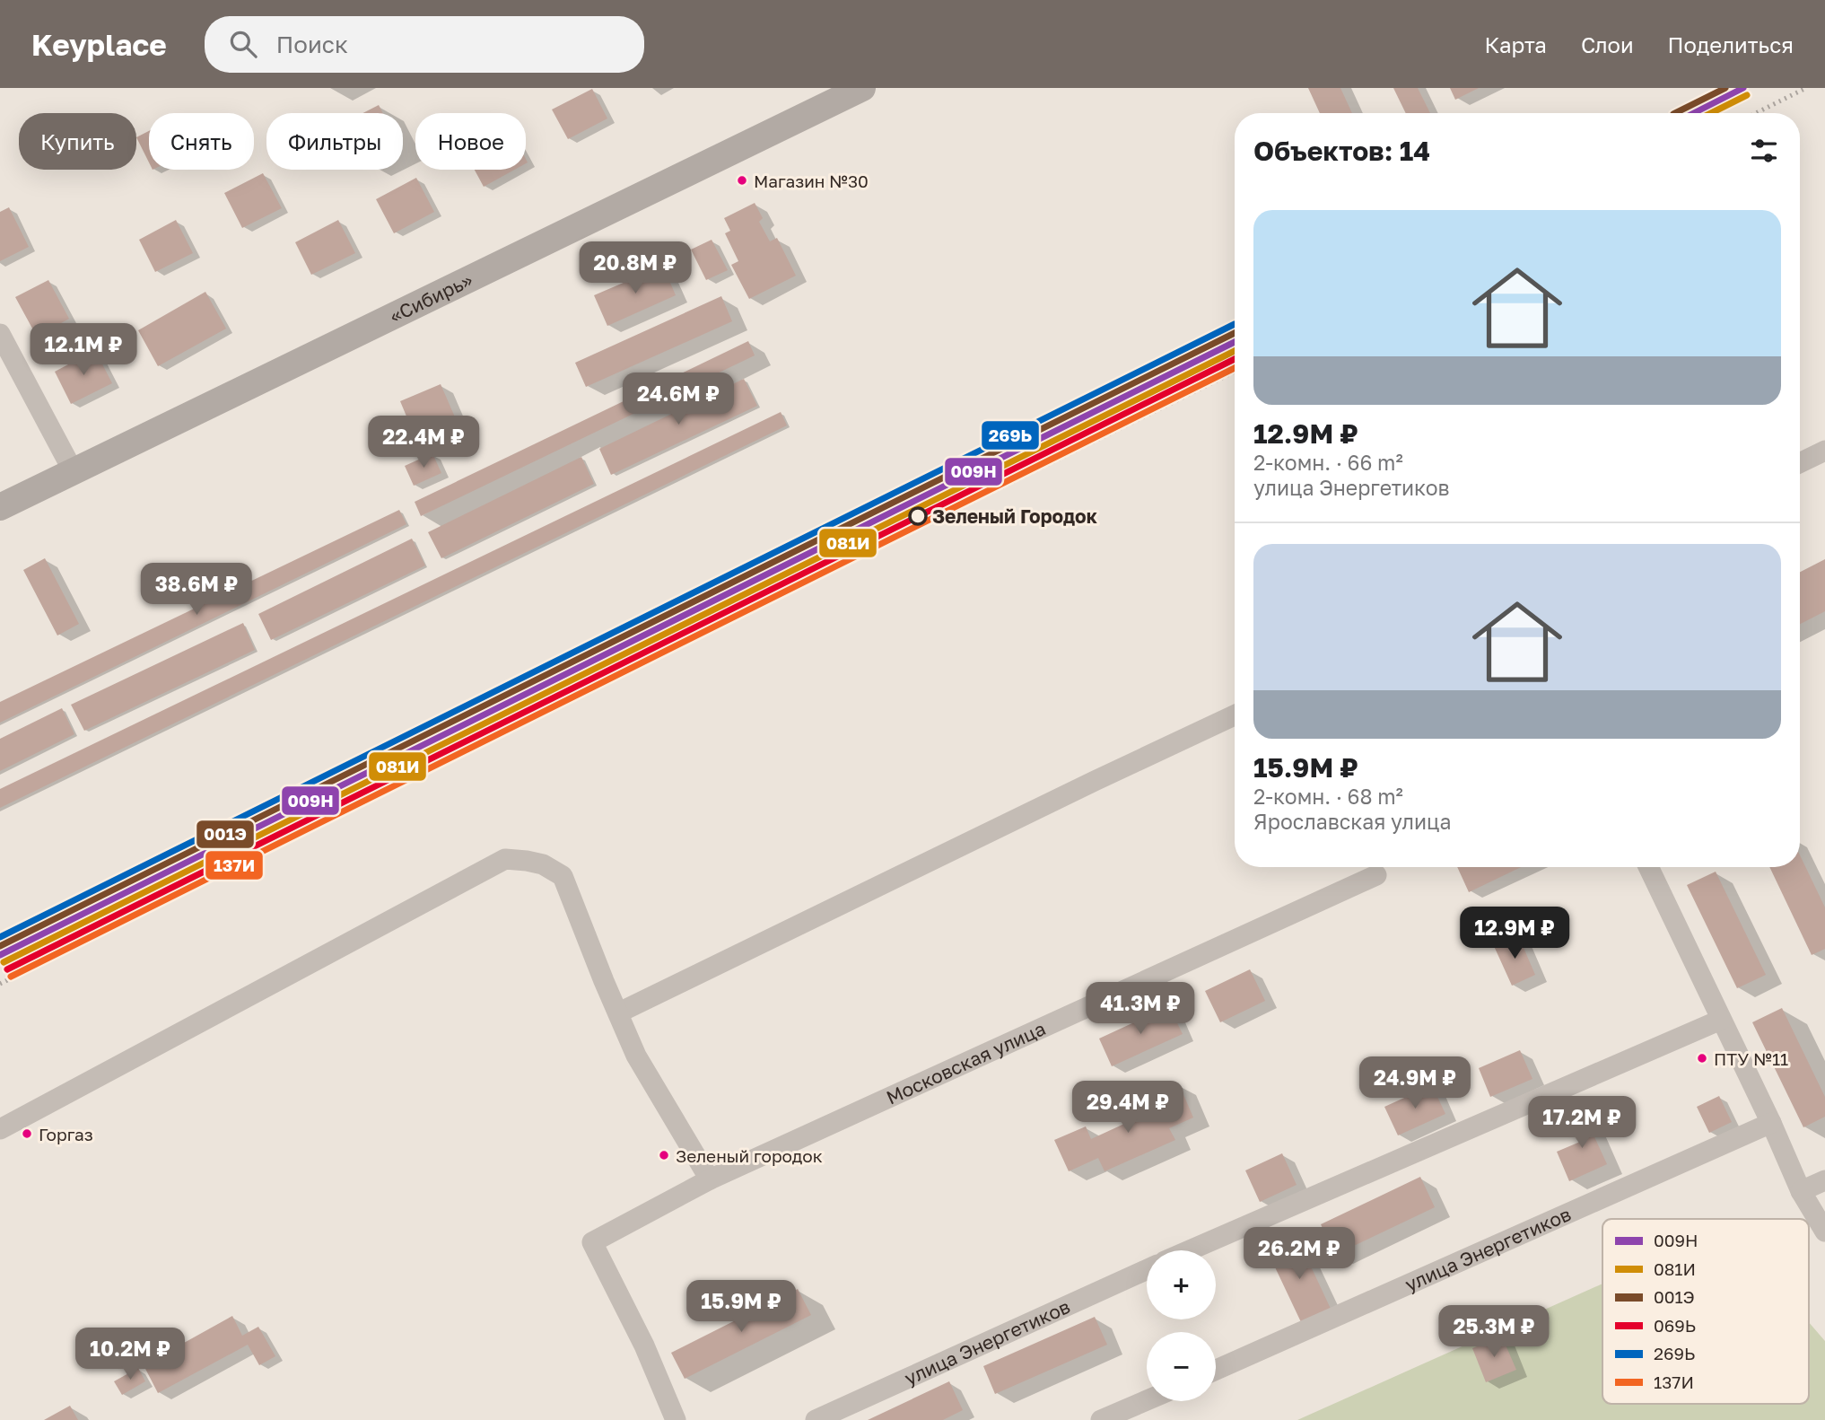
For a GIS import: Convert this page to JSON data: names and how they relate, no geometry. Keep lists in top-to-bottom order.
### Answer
{
  "streets": {
    "main road": ["«Сибирь»"],
    "street": ["Московская улица", "улица Энергетиков"]
  },
  "places": [
    "Магазин №30",
    "Зеленый Городок",
    "ПТУ №11",
    "Горгаз",
    "Зеленый городок"
  ],
  "lines": [
    "transit line 009Н",
    "transit line 001Э",
    "transit line 081И",
    "transit line 269Ь",
    "transit line 069Ь",
    "transit line 137И"
  ],
  "legend": [
    "009Н",
    "081И",
    "001Э",
    "069Ь",
    "269Ь",
    "137И"
  ],
  "page": {
    "header": "Keyplace",
    "search": "Поиск",
    "nav": ["Карта", "Слои", "Поделиться"],
    "chip": [
      "Купить",
      "Снять",
      "Фильтры",
      "Новое"
    ],
    "heading": "Объектов: 14",
    "list": [
      {
        "name": "12.9M ₽",
        "note": "2-комн. · 66 m² · улица Энергетиков"
      },
      {
        "name": "15.9M ₽",
        "note": "2-комн. · 68 m² · Ярославская улица"
      }
    ],
    "price": [
      "20.8M ₽",
      "12.1M ₽",
      "24.6M ₽",
      "22.4M ₽",
      "38.6M ₽",
      "12.9M ₽",
      "41.3M ₽",
      "24.9M ₽",
      "29.4M ₽",
      "17.2M ₽",
      "26.2M ₽",
      "15.9M ₽",
      "25.3M ₽",
      "10.2M ₽"
    ],
    "map_buttons": ["+", "−"]
  }
}
